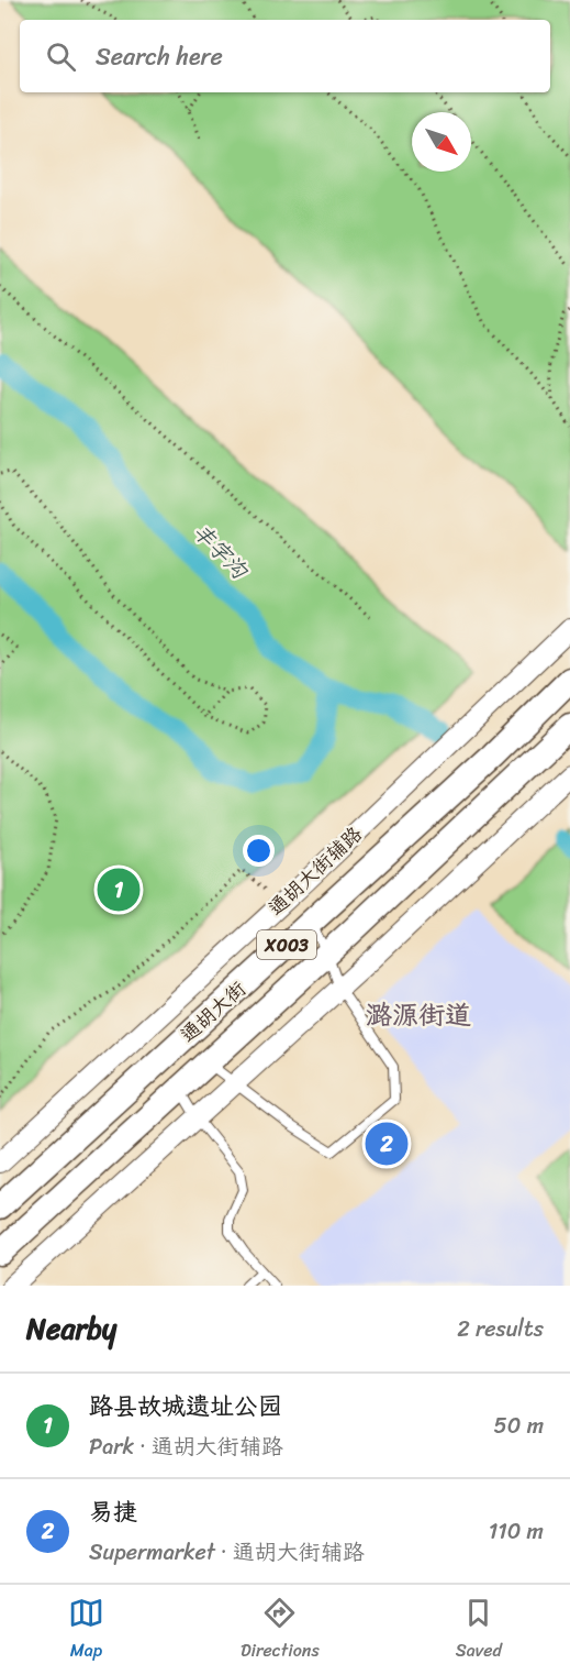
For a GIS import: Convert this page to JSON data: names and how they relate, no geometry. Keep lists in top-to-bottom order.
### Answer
{
  "streets": {
    "main road": ["X003", "通胡大街"],
    "street": ["通胡大街辅路"]
  },
  "districts": ["潞源街道"],
  "water": ["丰字沟"],
  "north": "bottom right",
  "page": {
    "search": "Search here",
    "pins": ["1", "2"],
    "heading": ["Nearby", "2 results"],
    "list": [
      {
        "mark": "1",
        "name": "路县故城遗址公园",
        "note": "Park · 通胡大街辅路",
        "value": "50 m"
      },
      {
        "mark": "2",
        "name": "易捷",
        "note": "Supermarket · 通胡大街辅路",
        "value": "110 m"
      }
    ],
    "nav": ["Map", "Directions", "Saved"]
  }
}
